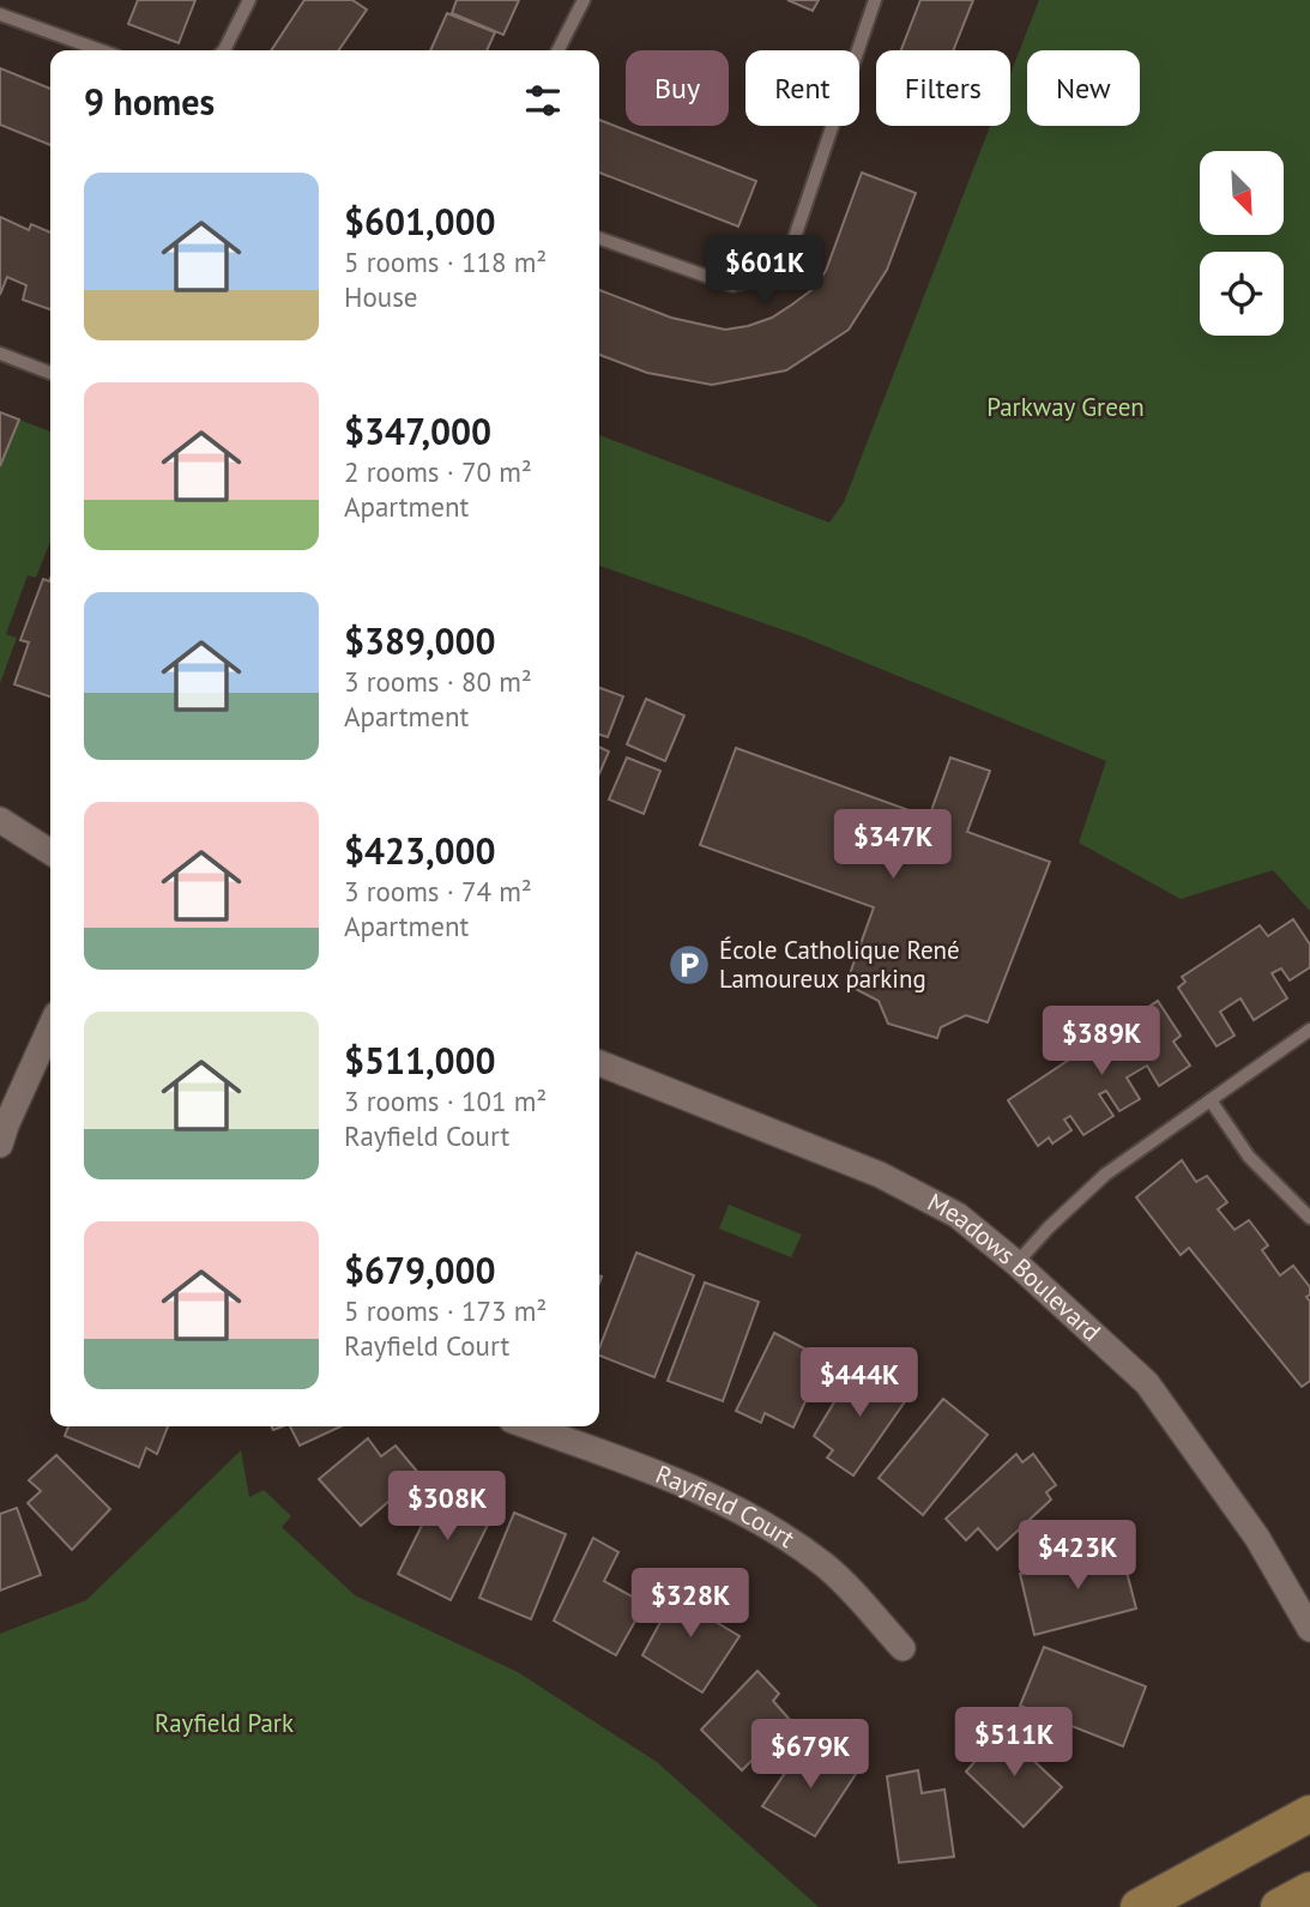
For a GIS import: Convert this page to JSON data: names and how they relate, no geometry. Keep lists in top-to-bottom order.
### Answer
{
  "streets": {
    "street": ["Meadows Boulevard", "Rayfield Court"]
  },
  "parks": ["Parkway Green", "Rayfield Park"],
  "places": {
    "parking": ["École Catholique René Lamoureux parking"]
  },
  "north": "bottom right",
  "page": {
    "chip": [
      "Buy",
      "Rent",
      "Filters",
      "New"
    ],
    "heading": "9 homes",
    "list": [
      {
        "name": "$601,000",
        "note": "5 rooms · 118 m² · House"
      },
      {
        "name": "$347,000",
        "note": "2 rooms · 70 m² · Apartment"
      },
      {
        "name": "$389,000",
        "note": "3 rooms · 80 m² · Apartment"
      },
      {
        "name": "$423,000",
        "note": "3 rooms · 74 m² · Apartment"
      },
      {
        "name": "$511,000",
        "note": "3 rooms · 101 m² · Rayfield Court"
      },
      {
        "name": "$679,000",
        "note": "5 rooms · 173 m² · Rayfield Court"
      }
    ],
    "price": [
      "$601K",
      "$347K",
      "$389K",
      "$444K",
      "$308K",
      "$423K",
      "$328K",
      "$511K",
      "$679K"
    ]
  }
}
